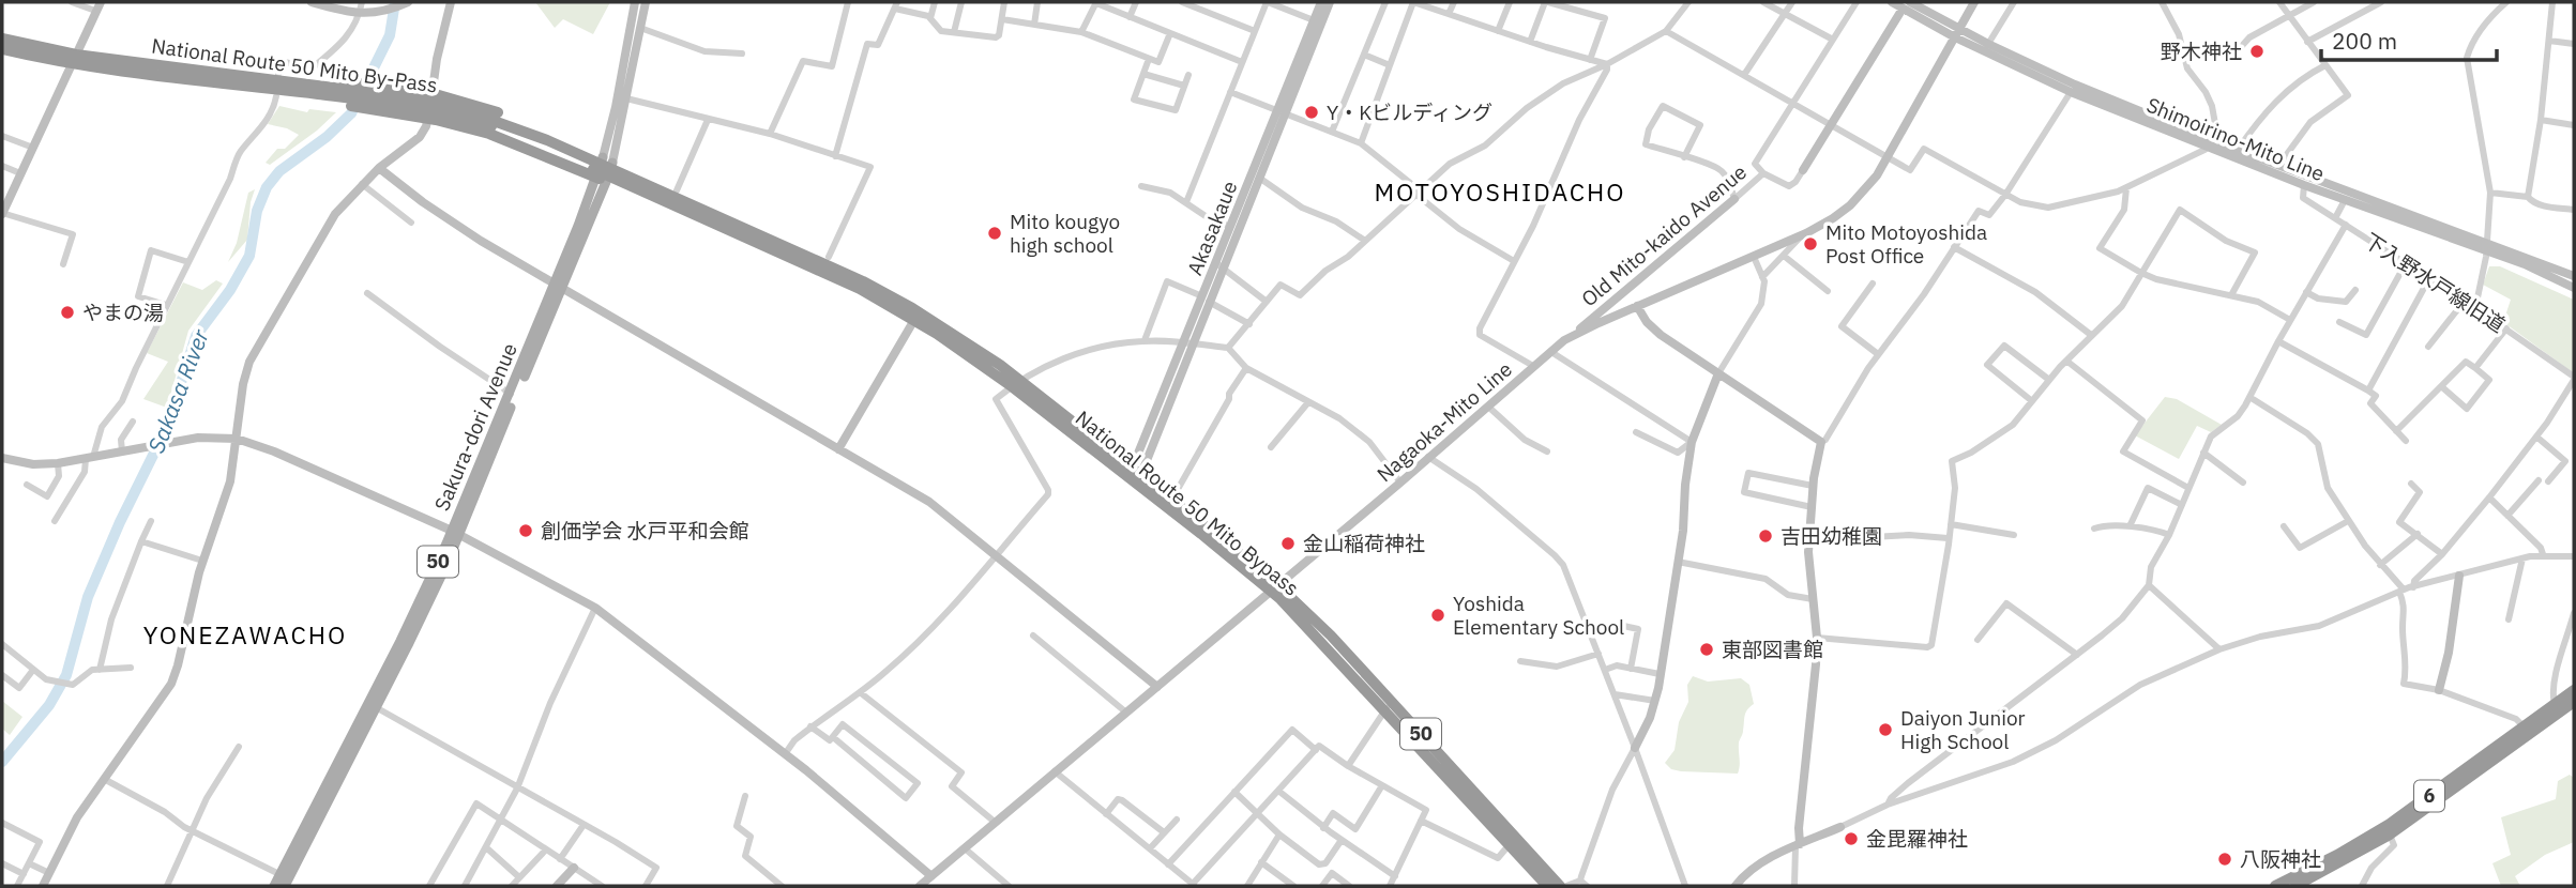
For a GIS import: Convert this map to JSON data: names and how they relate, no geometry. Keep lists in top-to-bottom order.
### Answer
{
  "streets": {
    "highway": [
      "National Route 50 Mito By-Pass",
      "National Route 50 Mito Bypass",
      "50",
      "6"
    ],
    "main road": ["Sakura-dori Avenue"],
    "street": [
      "Shimoirino-Mito Line",
      "Akasakaue",
      "Old Mito-kaido Avenue",
      "下入野水戸線旧道",
      "Nagaoka-Mito Line"
    ]
  },
  "crossings": [
    ["National Route 50 Mito By-Pass", "National Route 50 Mito Bypass"],
    ["Shimoirino-Mito Line", "Old Mito-kaido Avenue"],
    ["Shimoirino-Mito Line", "下入野水戸線旧道"],
    ["Shimoirino-Mito Line", "Nagaoka-Mito Line"],
    ["Akasakaue", "National Route 50 Mito Bypass"],
    ["Old Mito-kaido Avenue", "Nagaoka-Mito Line"],
    ["Nagaoka-Mito Line", "National Route 50 Mito Bypass"]
  ],
  "districts": ["MOTOYOSHIDACHO", "YONEZAWACHO"],
  "water": ["Sakasa River"],
  "places": [
    "野木神社",
    "Y・Kビルディング",
    "Mito kougyo high school",
    "Mito Motoyoshida Post Office",
    "やまの湯",
    "創価学会 水戸平和会館",
    "吉田幼稚園",
    "金山稲荷神社",
    "Yoshida Elementary School",
    "東部図書館",
    "Daiyon Junior High School",
    "金毘羅神社",
    "八阪神社"
  ],
  "scale_bar": "200 m"
}
